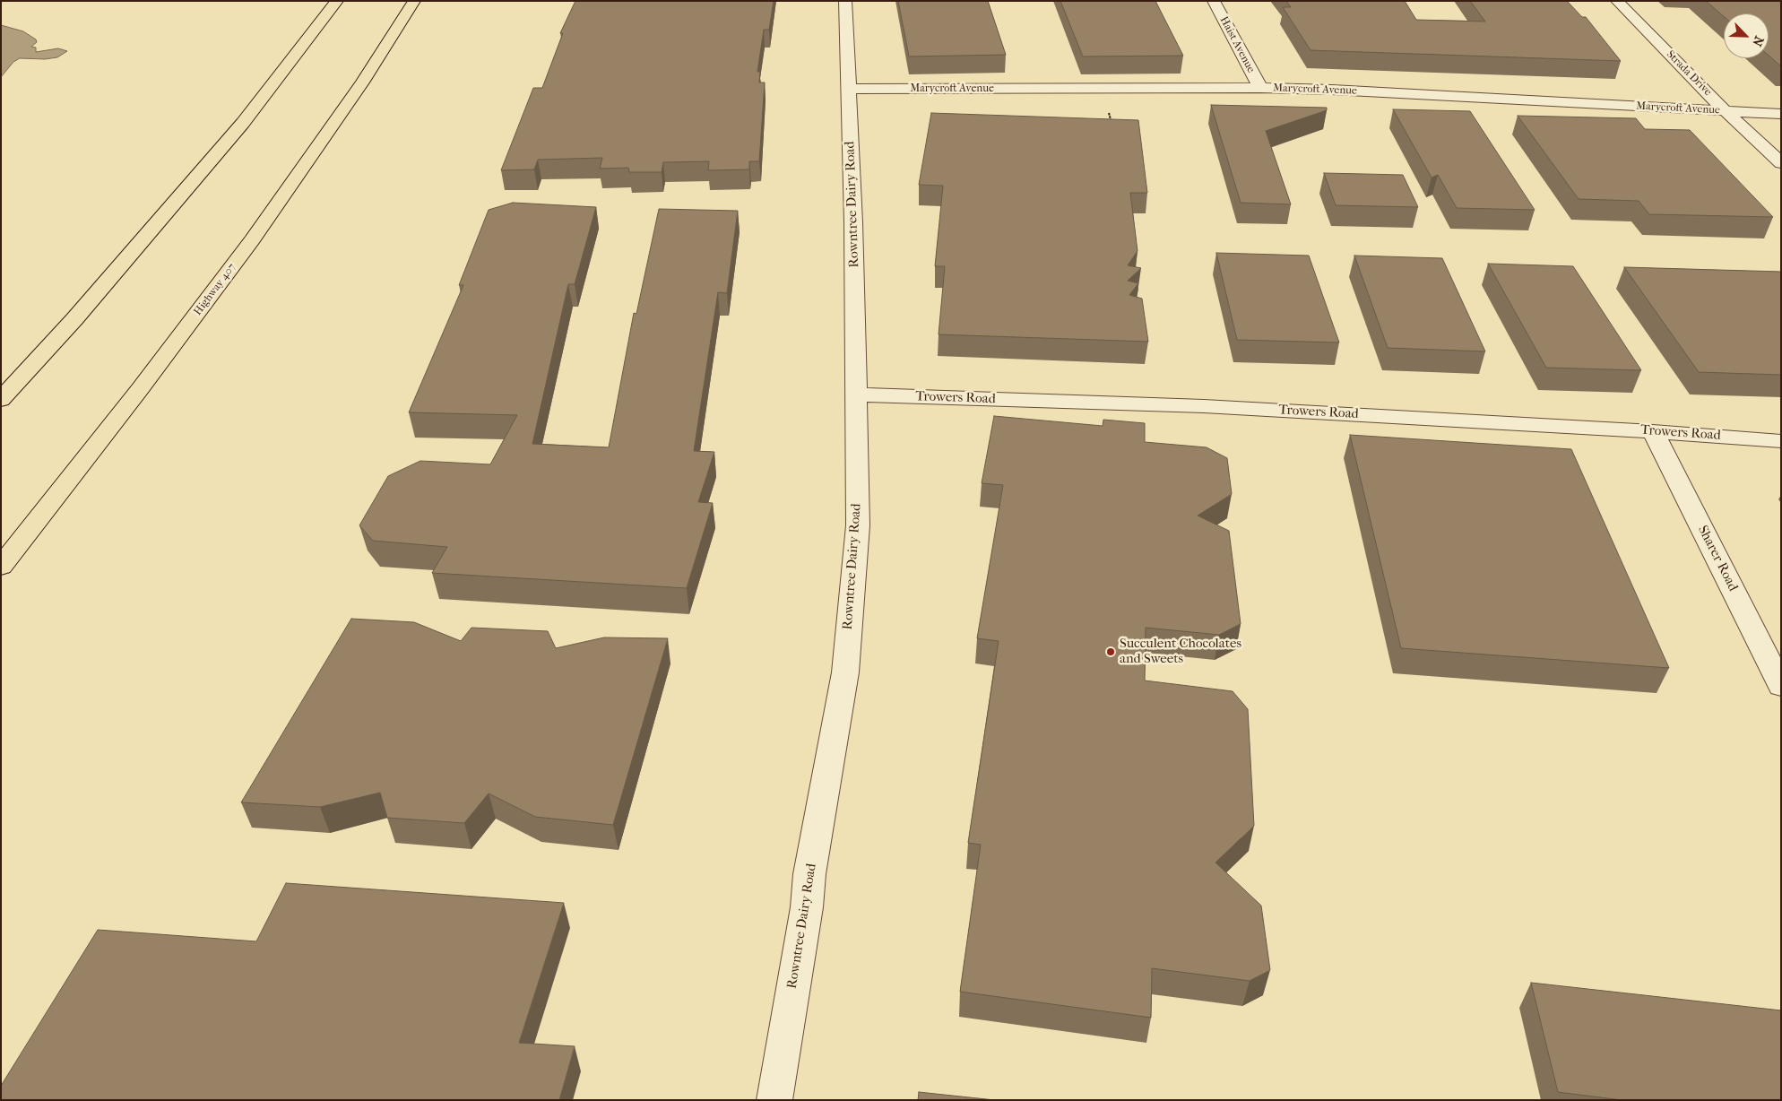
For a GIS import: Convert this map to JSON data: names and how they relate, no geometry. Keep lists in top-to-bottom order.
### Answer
{
  "streets": {
    "highway": ["Highway 407"],
    "street": [
      "Haist Avenue",
      "Strada Drive",
      "Marycroft Avenue",
      "Rowntree Dairy Road",
      "Trowers Road",
      "Sharer Road"
    ]
  },
  "crossings": [
    ["Haist Avenue", "Marycroft Avenue"],
    ["Strada Drive", "Marycroft Avenue"],
    ["Marycroft Avenue", "Rowntree Dairy Road"],
    ["Rowntree Dairy Road", "Trowers Road"],
    ["Trowers Road", "Sharer Road"]
  ],
  "places": ["Succulent Chocolates and Sweets"],
  "north": "bottom right"
}
